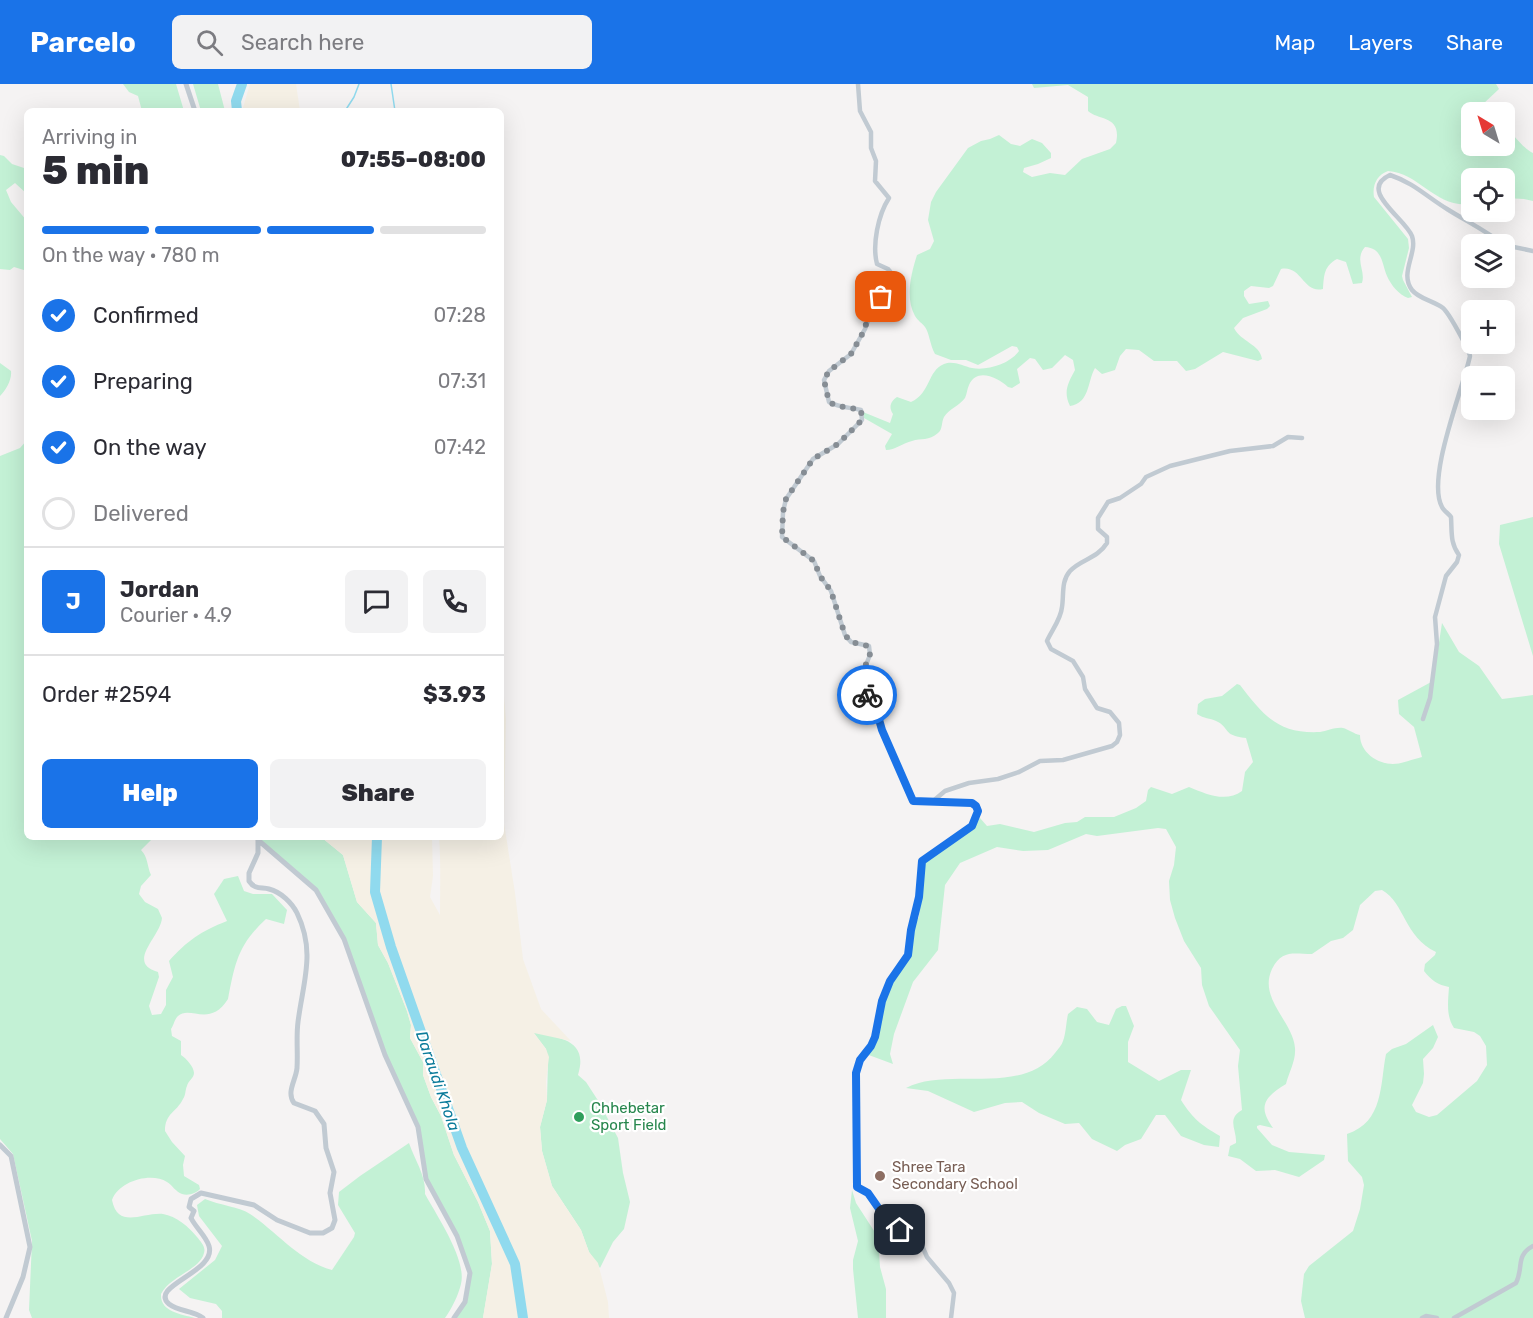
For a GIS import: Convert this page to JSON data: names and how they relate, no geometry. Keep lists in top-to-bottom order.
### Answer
{
  "water": ["Daraudi Khola"],
  "places": ["Chhebetar Sport Field", "Shree Tara Secondary School"],
  "north": "top left",
  "page": {
    "header": "Parcelo",
    "search": "Search here",
    "nav": ["Map", "Layers", "Share"],
    "map_buttons": ["+", "−"],
    "heading": ["5 min", "Arriving in", "07:55–08:00"],
    "panel": [
      "Jordan",
      "Courier · 4.9",
      "Order #2594",
      "$3.93"
    ],
    "bar": "On the way · 780 m",
    "list": [
      ["Confirmed", "07:28"],
      ["Preparing", "07:31"],
      ["On the way", "07:42"],
      "Delivered"
    ],
    "round": "J",
    "buttons": ["Help", "Share"]
  }
}
